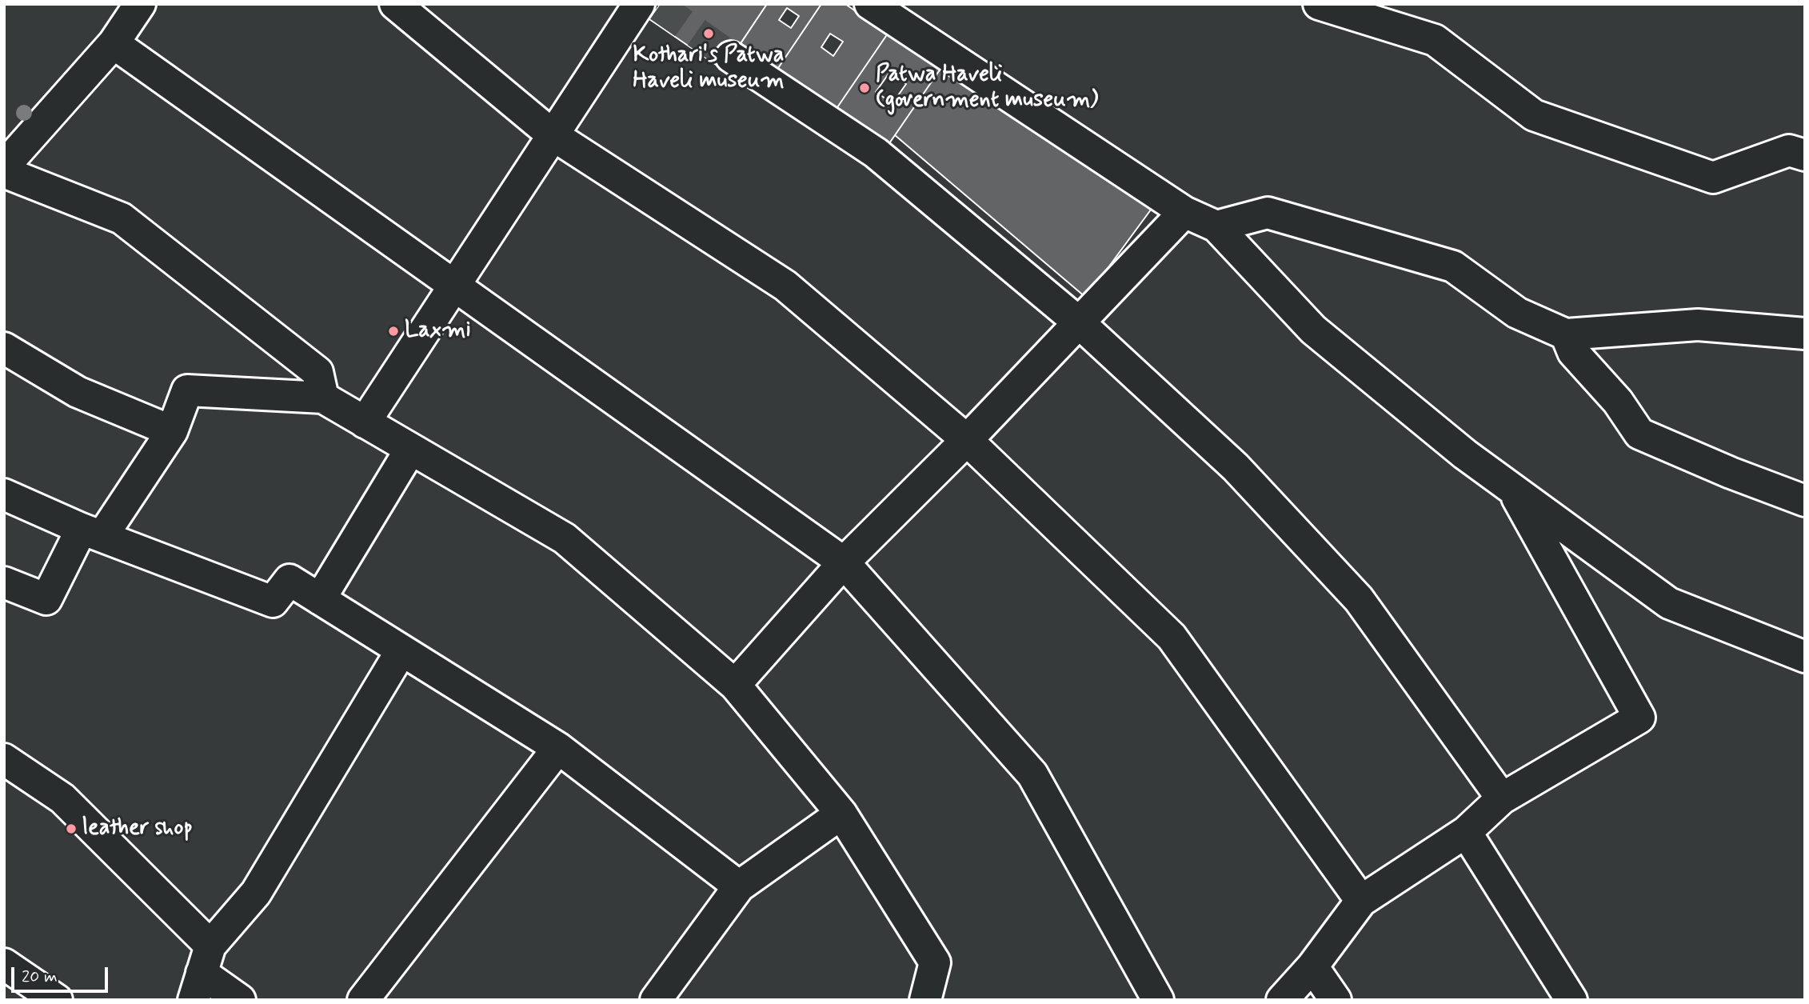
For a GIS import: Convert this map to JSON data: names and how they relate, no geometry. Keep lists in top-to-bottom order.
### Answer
{
  "places": [
    "Kothari's Patwa Haveli museum",
    "Patwa Haveli (government museum)",
    "Laxmi",
    "leather shop"
  ],
  "scale_bar": "20 m"
}
